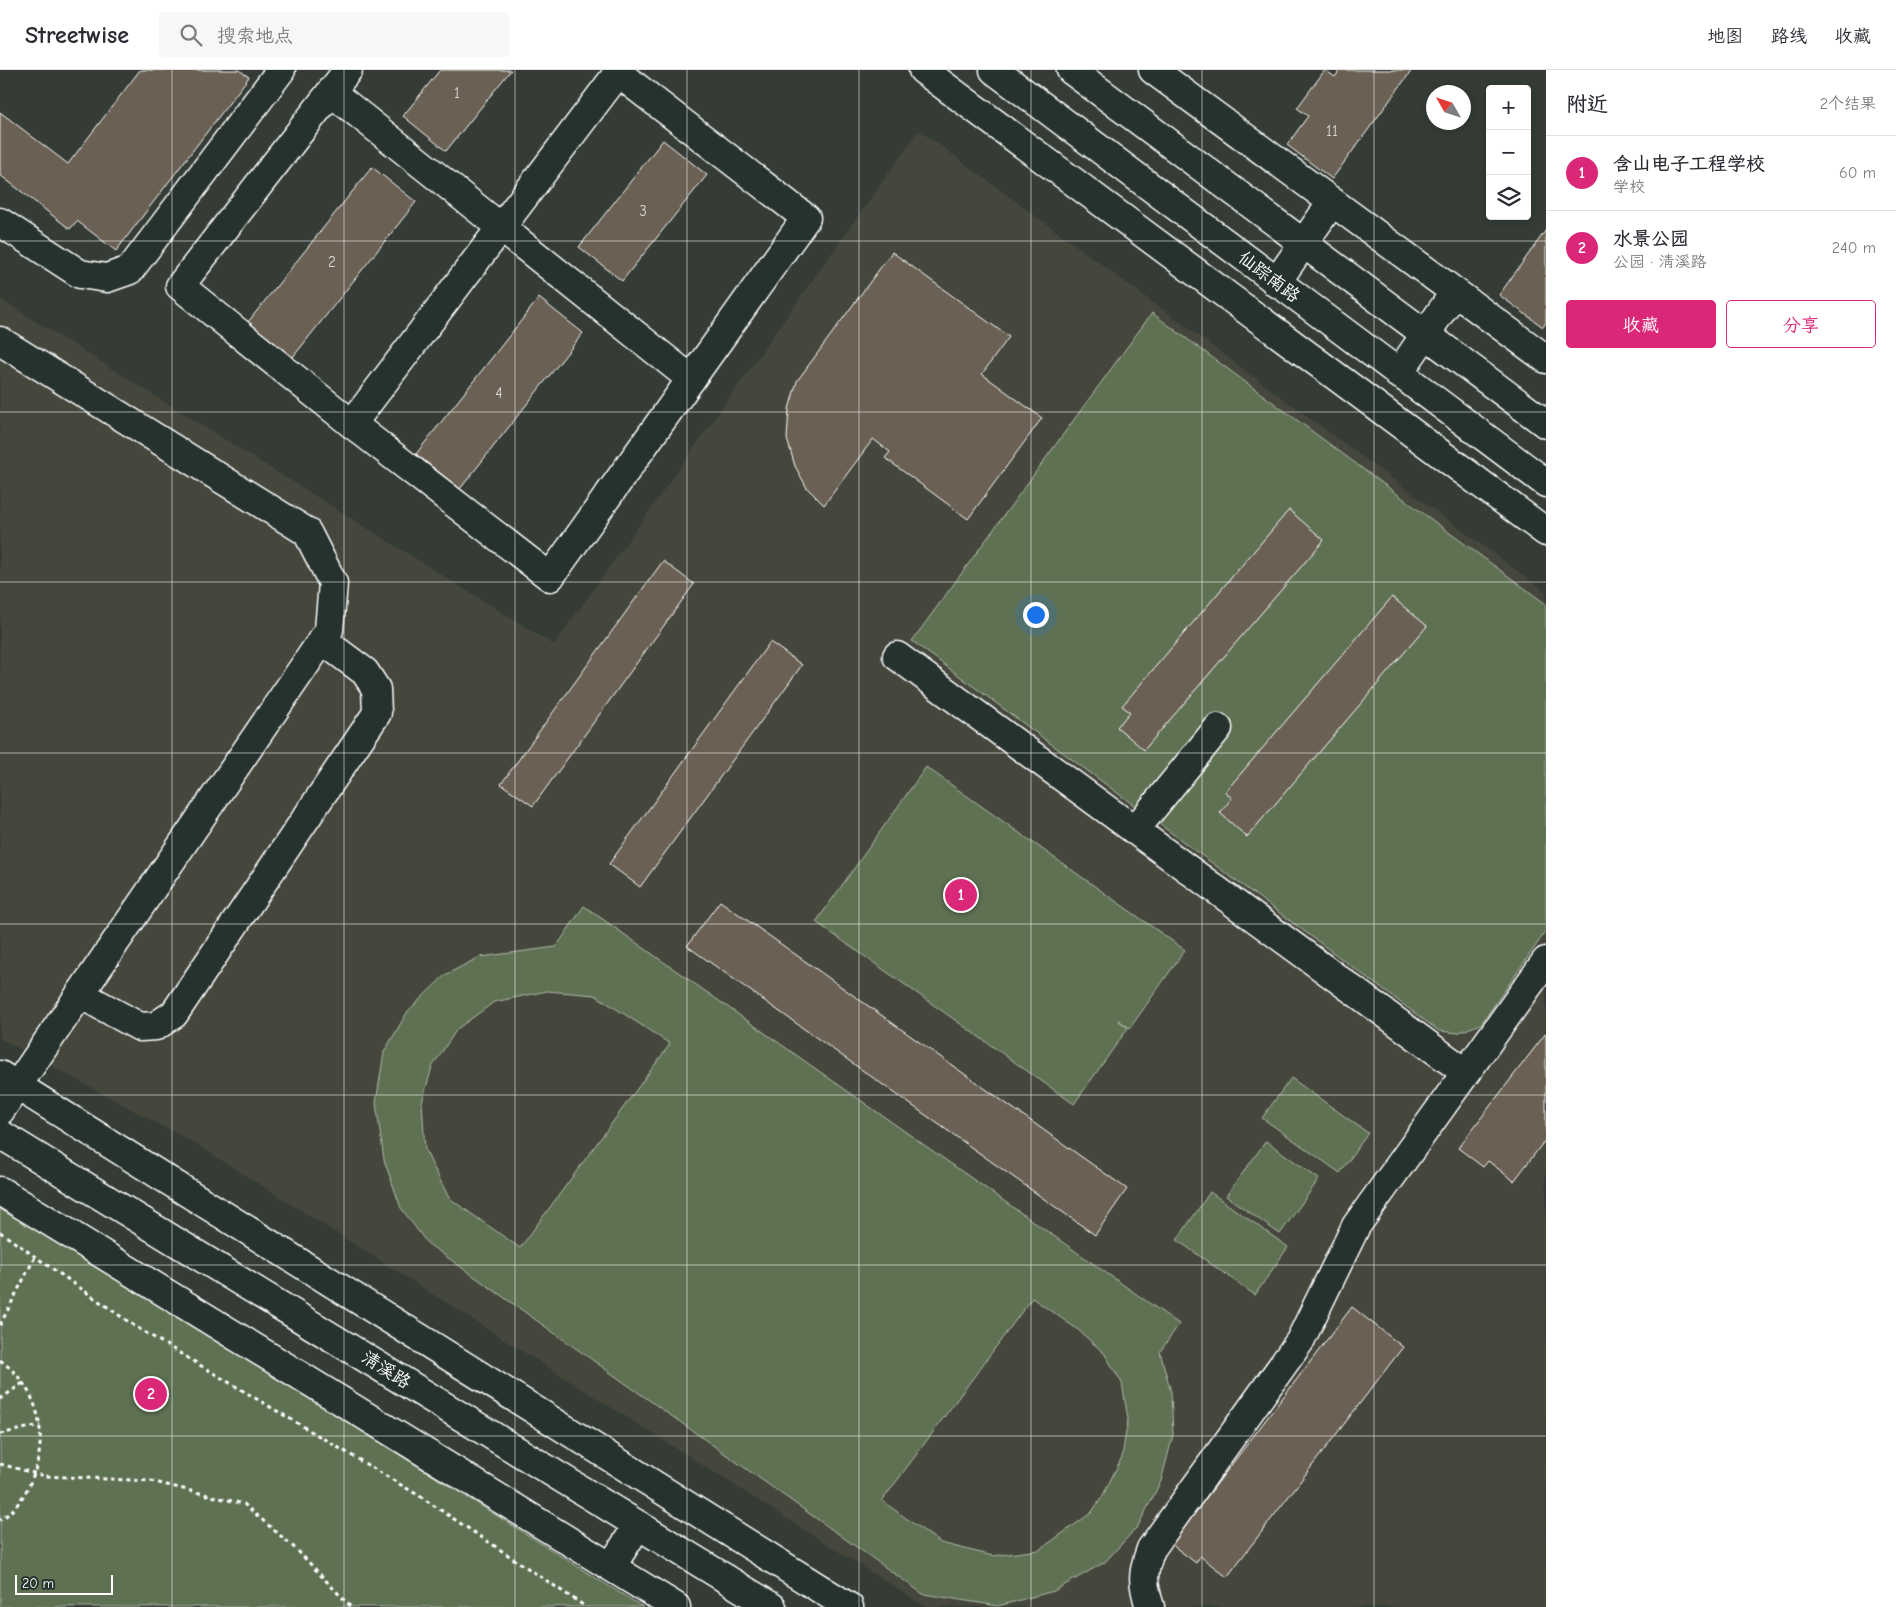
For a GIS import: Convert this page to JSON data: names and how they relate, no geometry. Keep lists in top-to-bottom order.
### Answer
{
  "streets": {
    "street": ["仙踪南路", "清溪路"]
  },
  "house_numbers": [
    "1",
    "11",
    "3",
    "2",
    "4"
  ],
  "scale_bar": "20 m",
  "north": "top left",
  "page": {
    "header": "Streetwise",
    "search": "搜索地点",
    "nav": ["地图", "路线", "收藏"],
    "heading": ["附近", "2个结果"],
    "map_buttons": ["+", "−"],
    "list": [
      {
        "mark": "1",
        "name": "含山电子工程学校",
        "note": "学校",
        "value": "60 m"
      },
      {
        "mark": "2",
        "name": "水景公园",
        "note": "公园 · 清溪路",
        "value": "240 m"
      }
    ],
    "buttons": ["收藏", "分享"],
    "pins": ["1", "2"],
    "scale": "20 m"
  }
}
